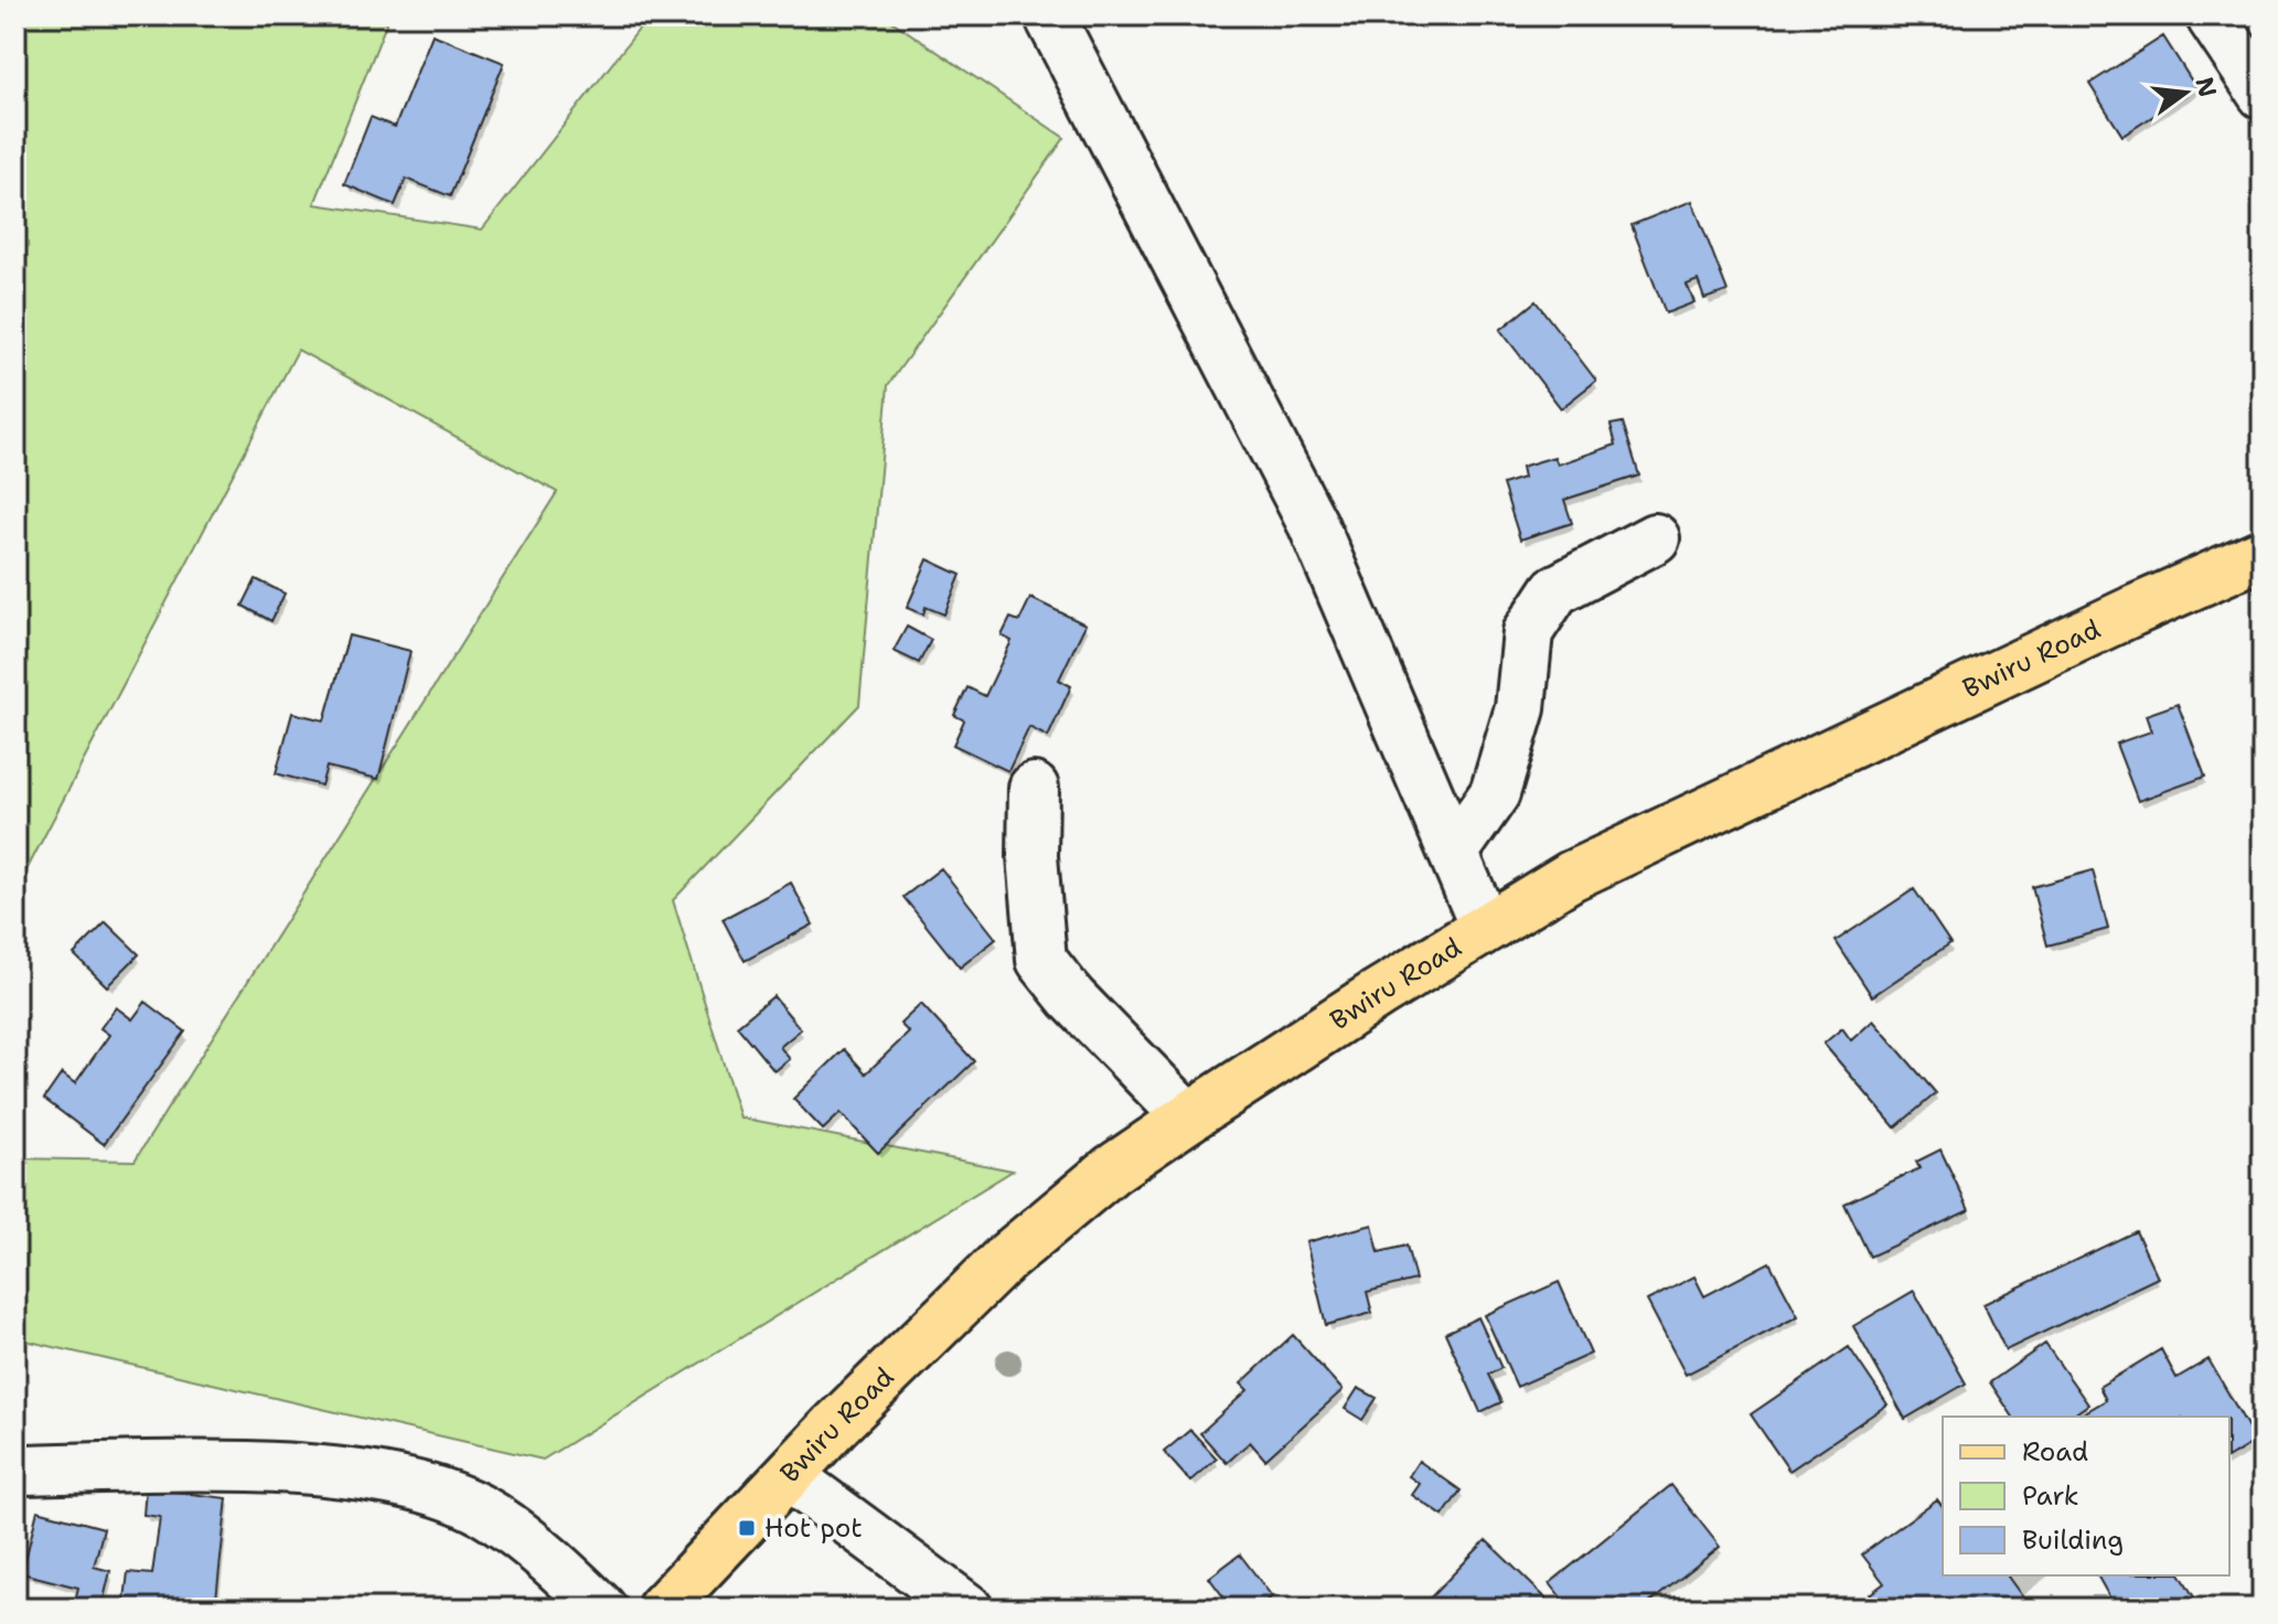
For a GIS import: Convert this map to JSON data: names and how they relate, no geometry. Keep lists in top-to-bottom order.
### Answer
{
  "streets": {
    "main road": ["Bwiru Road"]
  },
  "places": {
    "transit": ["Hot pot"]
  },
  "legend": ["Road", "Park", "Building"],
  "north": "right"
}
